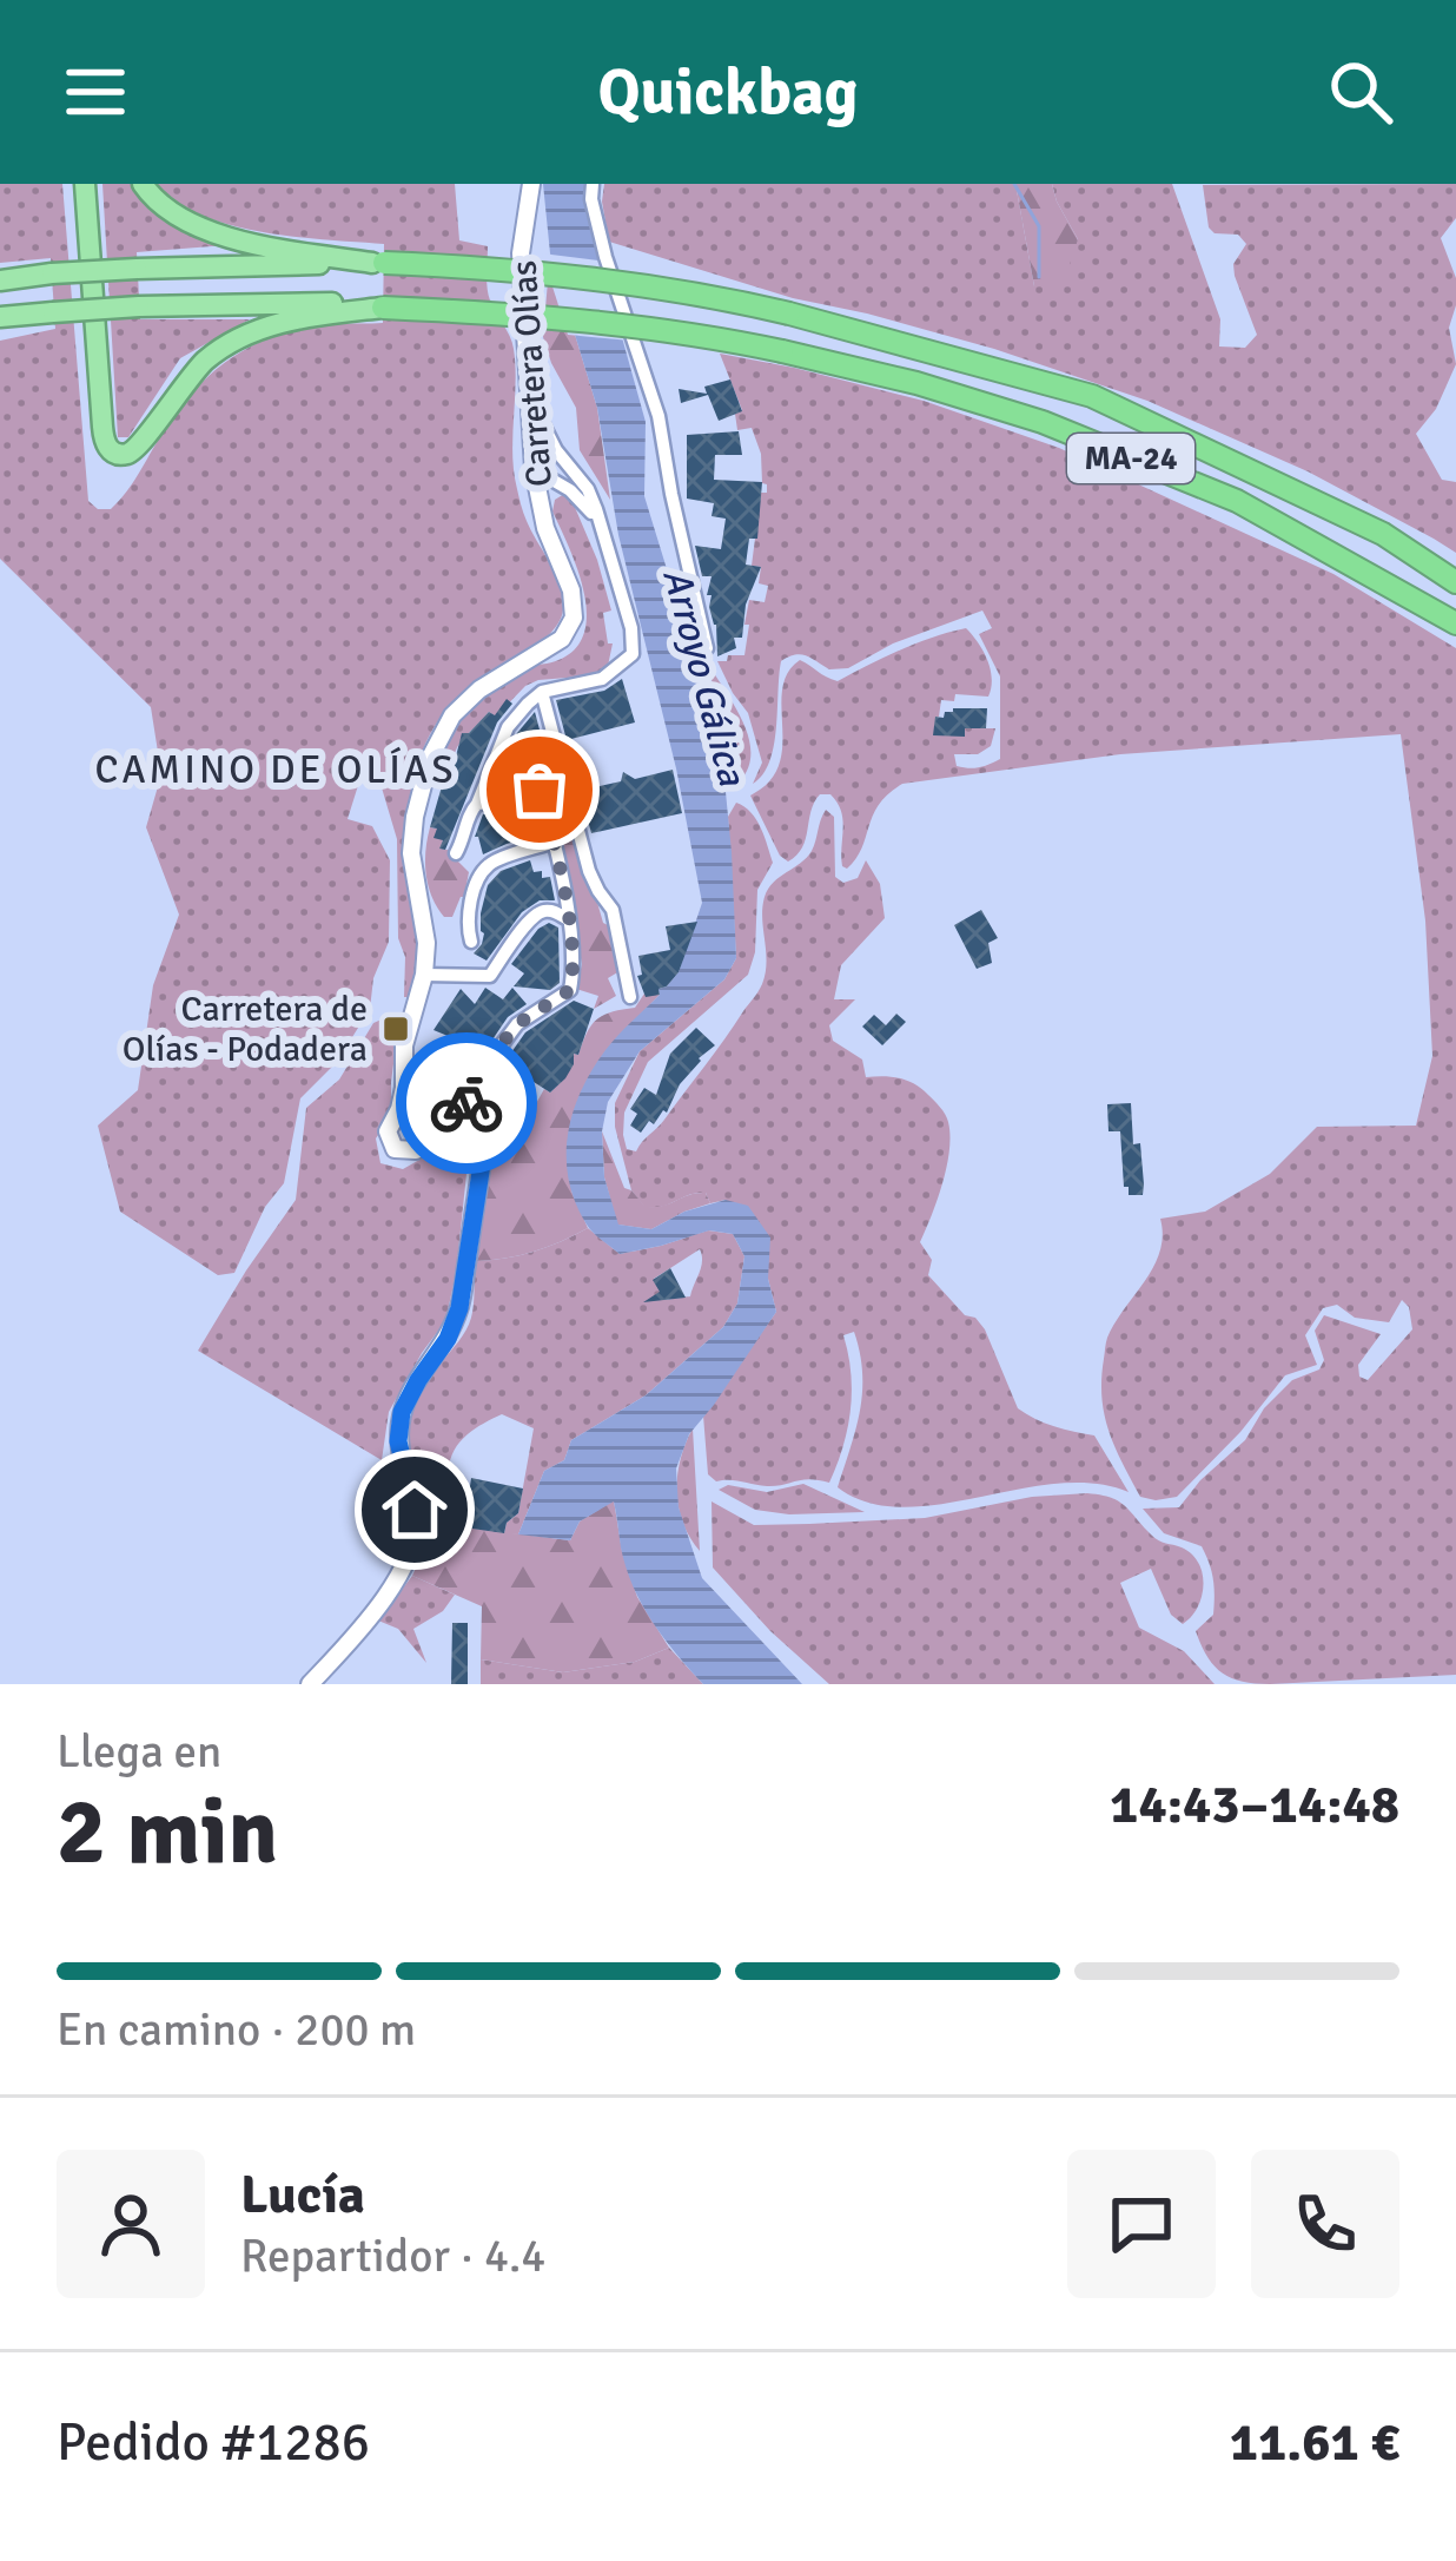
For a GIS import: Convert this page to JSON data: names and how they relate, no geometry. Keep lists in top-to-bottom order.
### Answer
{
  "streets": {
    "highway": ["MA-24"],
    "main road": ["Carretera Olías"]
  },
  "districts": ["CAMINO DE OLÍAS"],
  "water": ["Arroyo Gálica"],
  "places": {
    "transit": ["Carretera de Olías - Podadera"]
  },
  "page": {
    "header": "Quickbag",
    "heading": ["2 min", "Llega en", "14:43–14:48"],
    "panel": [
      "Lucía",
      "Repartidor · 4.4",
      "Pedido #1286",
      "11.61 €"
    ],
    "bar": "En camino · 200 m"
  }
}
